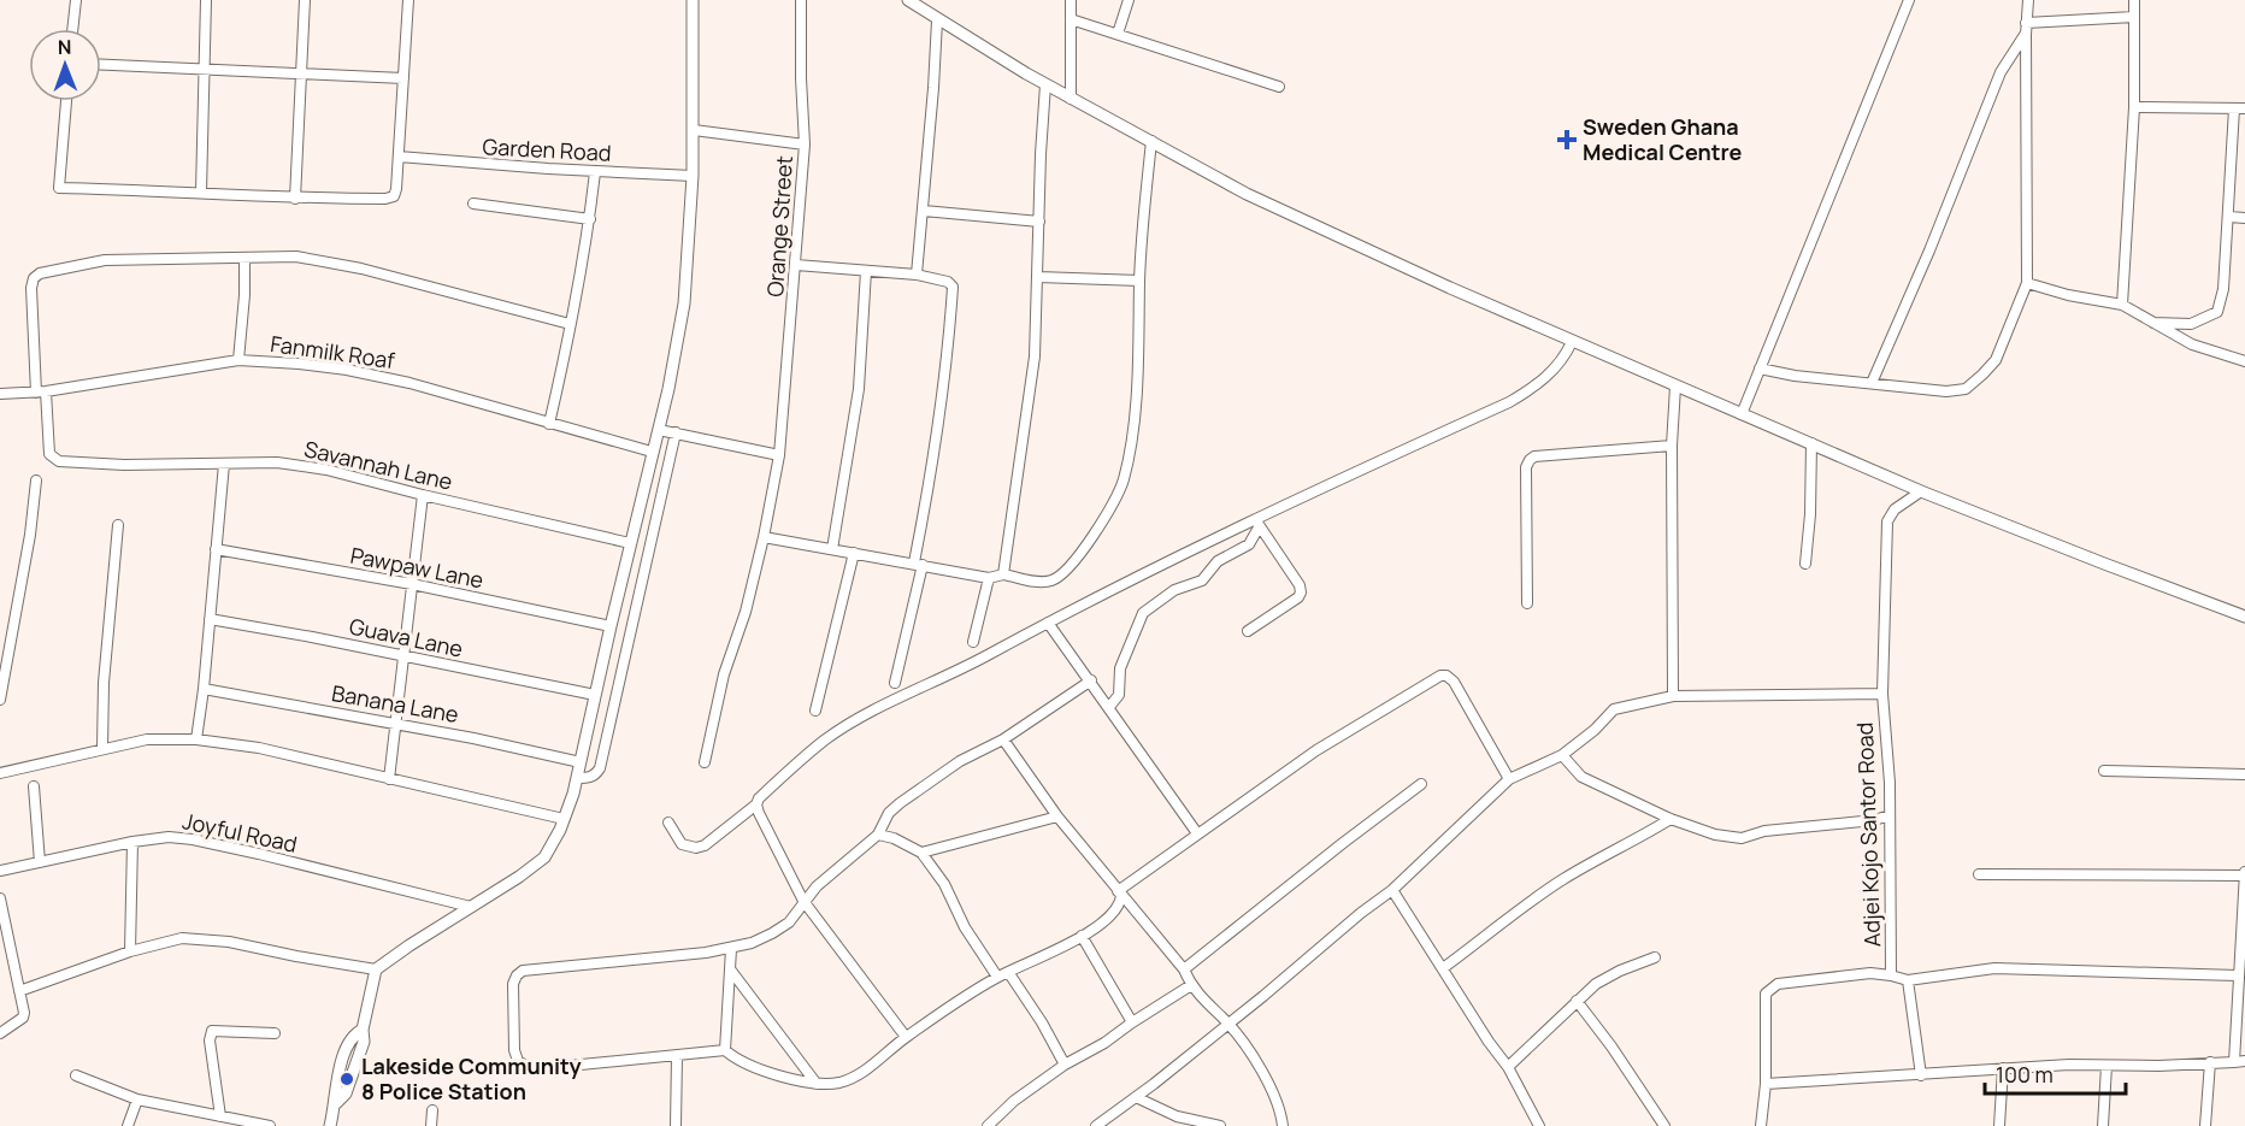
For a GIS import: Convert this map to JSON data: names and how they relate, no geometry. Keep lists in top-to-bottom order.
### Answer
{
  "streets": {
    "street": [
      "Garden Road",
      "Orange Street",
      "Fanmilk Roaf",
      "Savannah Lane",
      "Pawpaw Lane",
      "Guava Lane",
      "Banana Lane",
      "Joyful Road",
      "Adjei Kojo Santor Road"
    ]
  },
  "crossings": [
    ["Fanmilk Roaf", "Savannah Lane"]
  ],
  "places": {
    "health": ["Sweden Ghana Medical Centre"],
    "other": ["Lakeside Community 8 Police Station"]
  },
  "scale_bar": "100 m",
  "north": "top"
}
